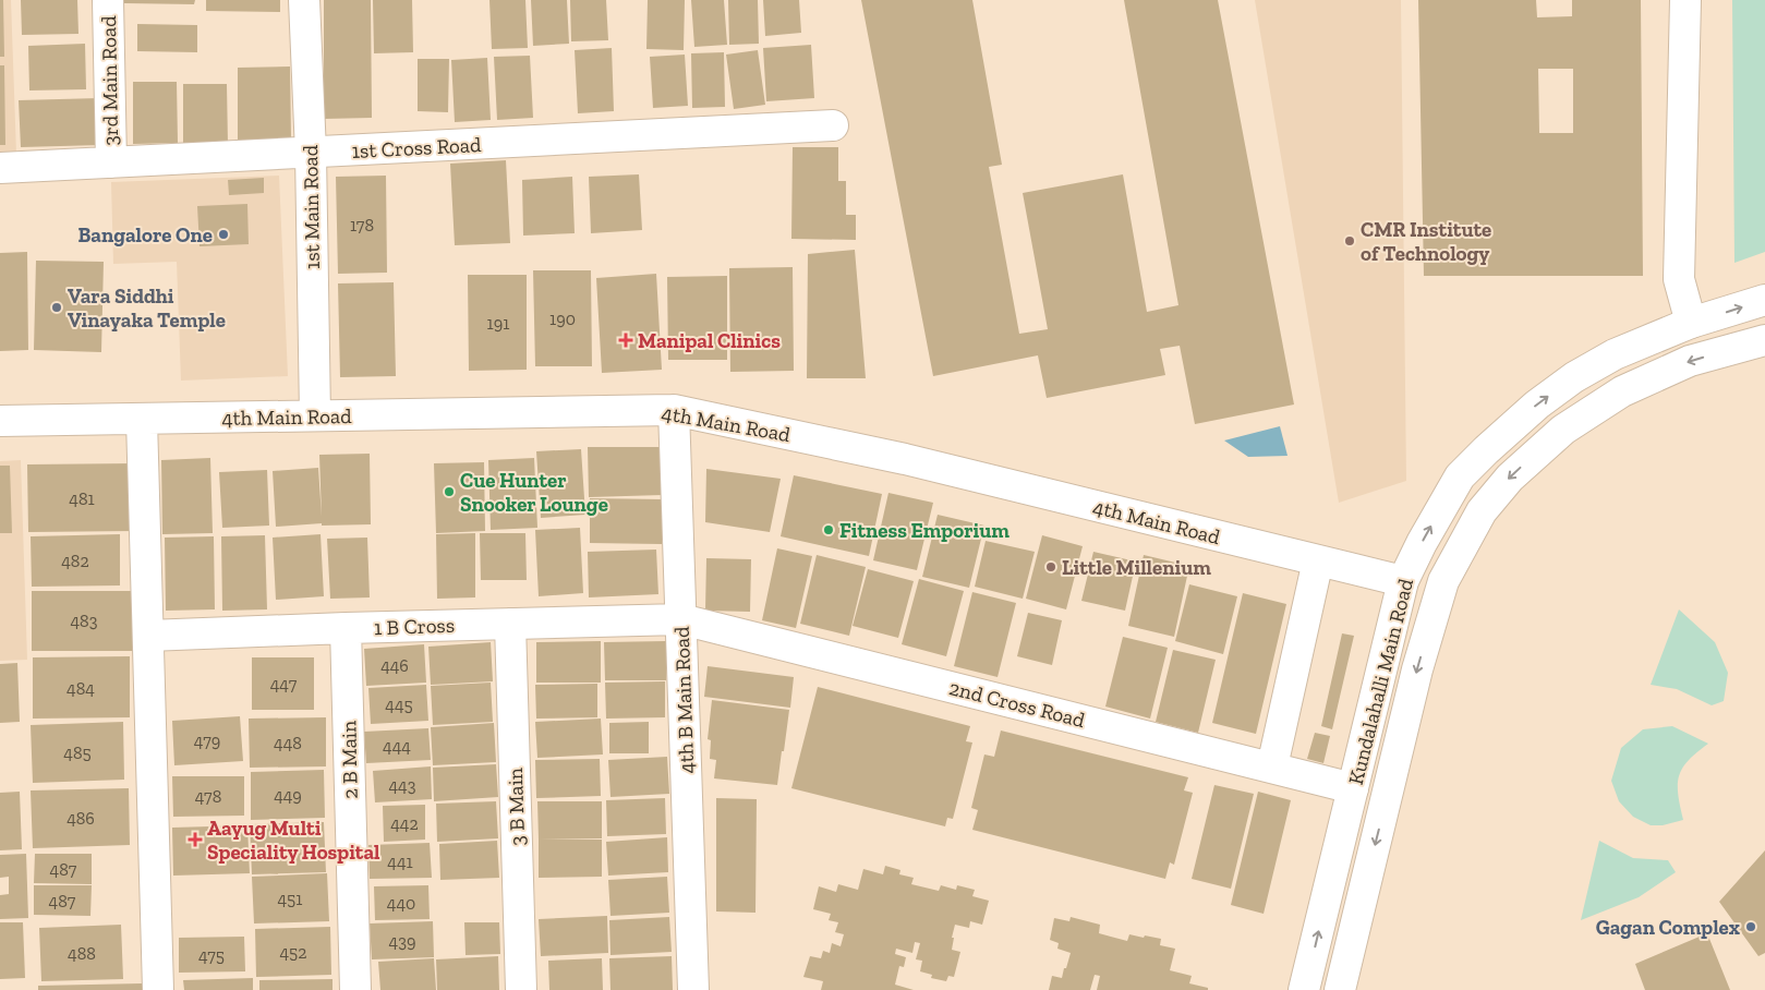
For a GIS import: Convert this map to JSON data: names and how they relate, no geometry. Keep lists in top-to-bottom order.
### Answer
{
  "streets": {
    "street": [
      "3rd Main Road",
      "1st Cross Road",
      "1st Main Road",
      "4th Main Road",
      "1 B Cross",
      "Kundalahalli Main Road",
      "4th B Main Road",
      "2nd Cross Road",
      "2 B Main",
      "3 B Main"
    ]
  },
  "crossings": [
    ["3rd Main Road", "1st Cross Road"],
    ["1st Cross Road", "1st Main Road"],
    ["1st Main Road", "4th Main Road"],
    ["4th Main Road", "Kundalahalli Main Road"],
    ["4th Main Road", "4th B Main Road"],
    ["1 B Cross", "4th B Main Road"],
    ["1 B Cross", "2nd Cross Road"],
    ["1 B Cross", "2 B Main"],
    ["1 B Cross", "3 B Main"],
    ["Kundalahalli Main Road", "2nd Cross Road"],
    ["4th B Main Road", "2nd Cross Road"]
  ],
  "places": {
    "other": [
      "Bangalore One",
      "CMR Institute of Technology",
      "Vara Siddhi Vinayaka Temple",
      "Cue Hunter Snooker Lounge",
      "Fitness Emporium",
      "Little Millenium",
      "Gagan Complex"
    ],
    "health": ["Manipal Clinics", "Aayug Multi Speciality Hospital"]
  },
  "house_numbers": [
    "178",
    "190",
    "191",
    "481",
    "482",
    "483",
    "446",
    "447",
    "484",
    "445",
    "479",
    "448",
    "444",
    "485",
    "443",
    "449",
    "478",
    "486",
    "442",
    "441",
    "487",
    "451",
    "487",
    "440",
    "439",
    "452",
    "488",
    "475"
  ]
}
